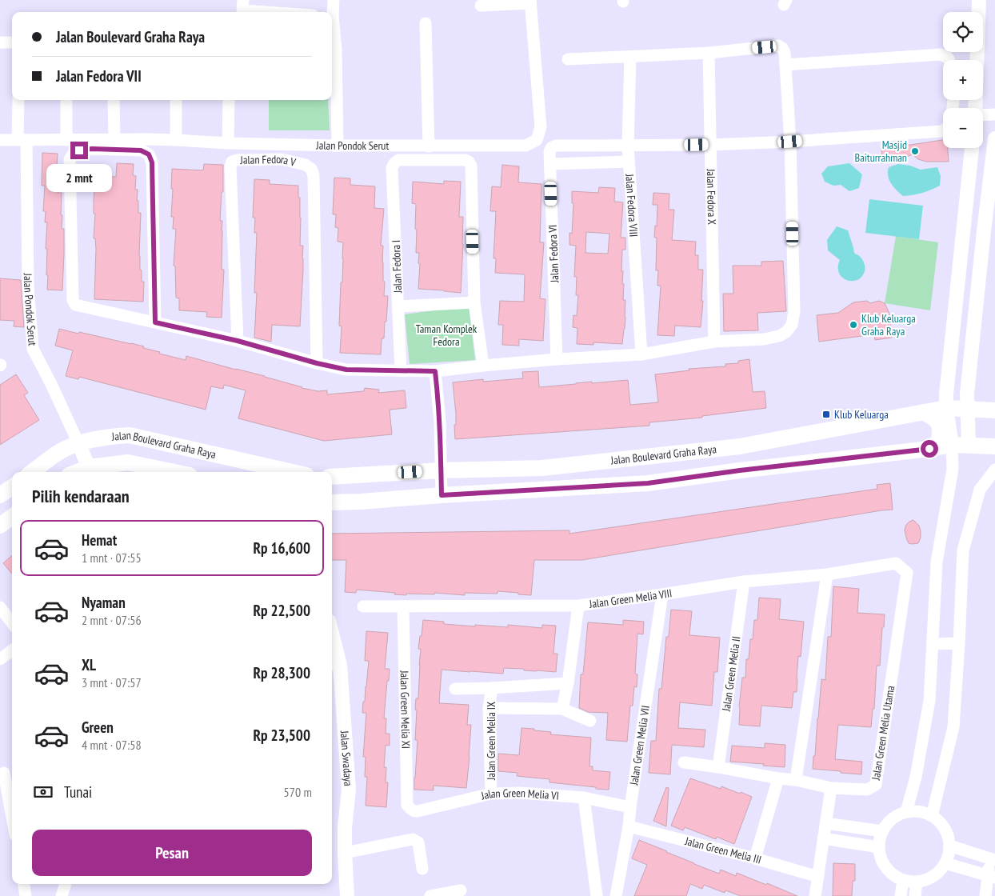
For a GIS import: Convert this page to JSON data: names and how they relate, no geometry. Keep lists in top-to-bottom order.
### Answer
{
  "streets": {
    "main road": ["Jalan Boulevard Graha Raya"],
    "street": [
      "Jalan Pondok Serut",
      "Jalan Fedora V",
      "Jalan Fedora X",
      "Jalan Fedora VIII",
      "Jalan Fedora VI",
      "Jalan Fedora I",
      "Jalan Green Melia VIII",
      "Jalan Green Melia II",
      "Jalan Green Melia XI",
      "Jalan Green Melia Utama",
      "Jalan Green Melia IX",
      "Jalan Green Melia VII",
      "Jalan Swadaya",
      "Jalan Green Melia VI",
      "Jalan Green Melia III"
    ]
  },
  "crossings": [
    ["Jalan Pondok Serut", "Jalan Boulevard Graha Raya"],
    ["Jalan Fedora VIII", "Jalan Fedora VI"],
    ["Jalan Green Melia VIII", "Jalan Green Melia II"],
    ["Jalan Green Melia VIII", "Jalan Green Melia XI"],
    ["Jalan Green Melia VIII", "Jalan Green Melia Utama"],
    ["Jalan Green Melia VIII", "Jalan Green Melia VII"],
    ["Jalan Green Melia II", "Jalan Green Melia Utama"],
    ["Jalan Green Melia XI", "Jalan Green Melia VI"],
    ["Jalan Green Melia IX", "Jalan Green Melia VI"],
    ["Jalan Green Melia VII", "Jalan Green Melia VI"],
    ["Jalan Green Melia VII", "Jalan Green Melia III"]
  ],
  "parks": ["Taman Komplek Fedora"],
  "places": {
    "other": ["Masjid Baiturrahman", "Klub Keluarga Graha Raya"],
    "transit": ["Klub Keluarga"]
  },
  "page": {
    "map_buttons": ["+", "−"],
    "banner": ["Jalan Boulevard Graha Raya", "Jalan Fedora VII"],
    "bubble": "2 mnt",
    "heading": "Pilih kendaraan",
    "list": [
      {
        "name": "Hemat",
        "note": "1 mnt · 07:55",
        "value": "Rp 16,600"
      },
      {
        "name": "Nyaman",
        "note": "2 mnt · 07:56",
        "value": "Rp 22,500"
      },
      {
        "name": "XL",
        "note": "3 mnt · 07:57",
        "value": "Rp 28,300"
      },
      {
        "name": "Green",
        "note": "4 mnt · 07:58",
        "value": "Rp 23,500"
      }
    ],
    "pay": ["Tunai", "570 m"],
    "buttons": "Pesan"
  }
}
